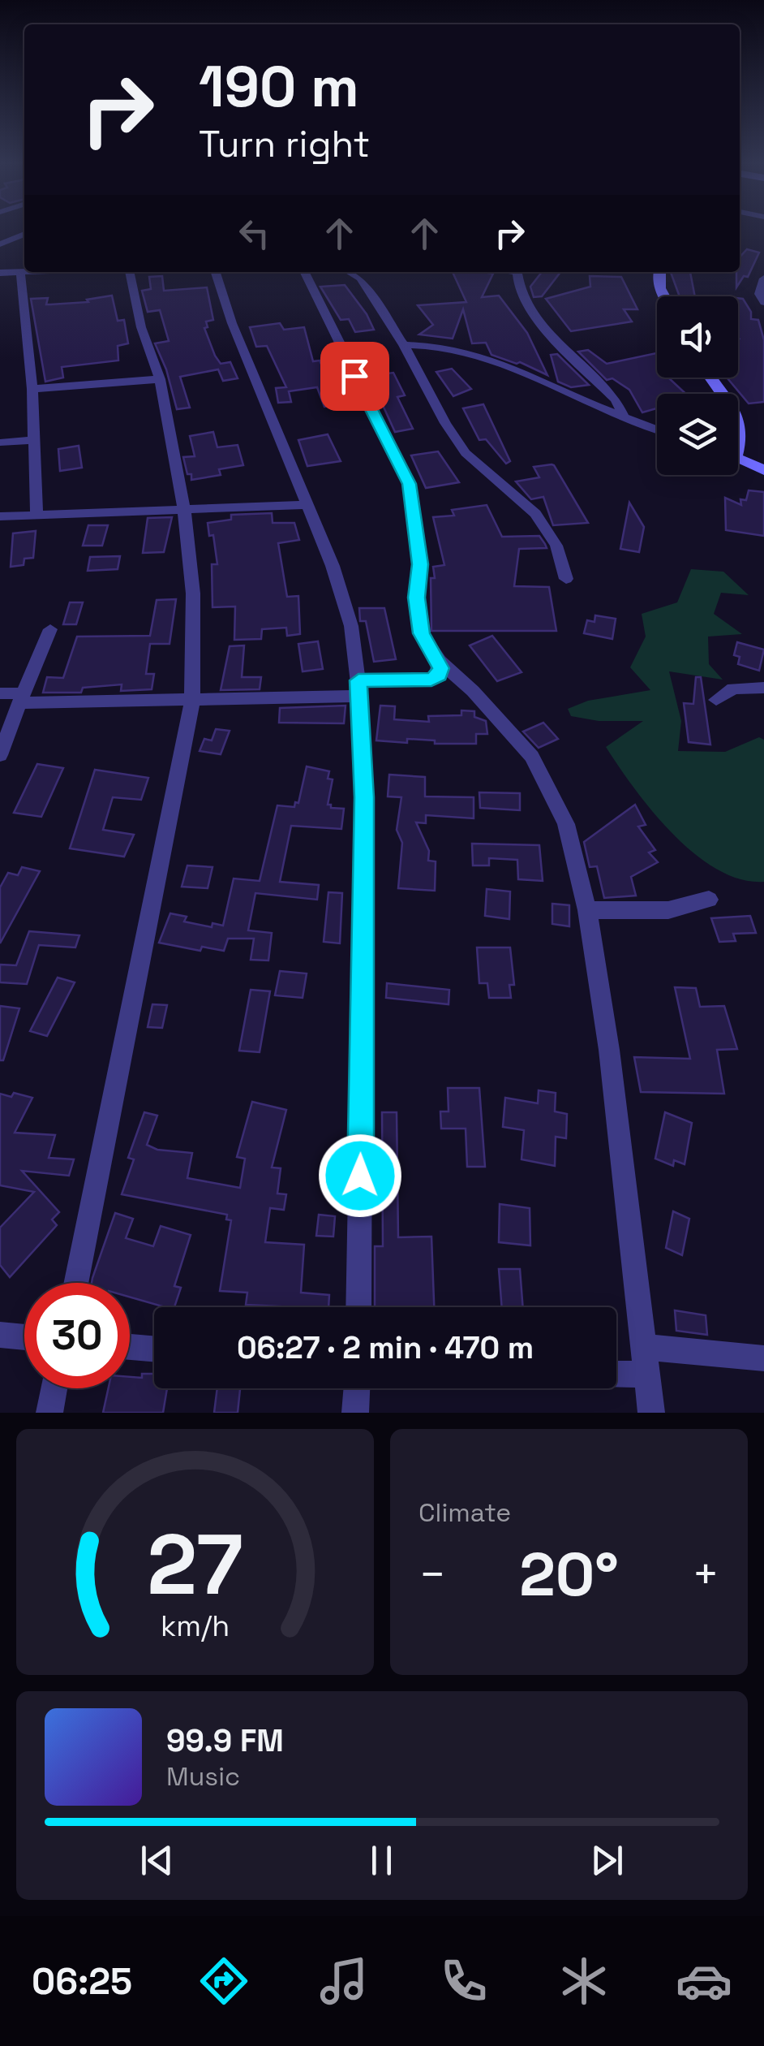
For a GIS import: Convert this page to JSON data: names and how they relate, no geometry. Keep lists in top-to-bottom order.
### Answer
{
  "page": {
    "turn": ["190 m", "Turn right"],
    "limit": "30",
    "trip": "06:27 · 2 min · 470 m",
    "tile": "Climate",
    "heat": ["−", "20°", "+"],
    "song": ["99.9 FM", "Music"],
    "tabs": "06:25",
    "gauge": ["27", "km/h"]
  }
}
